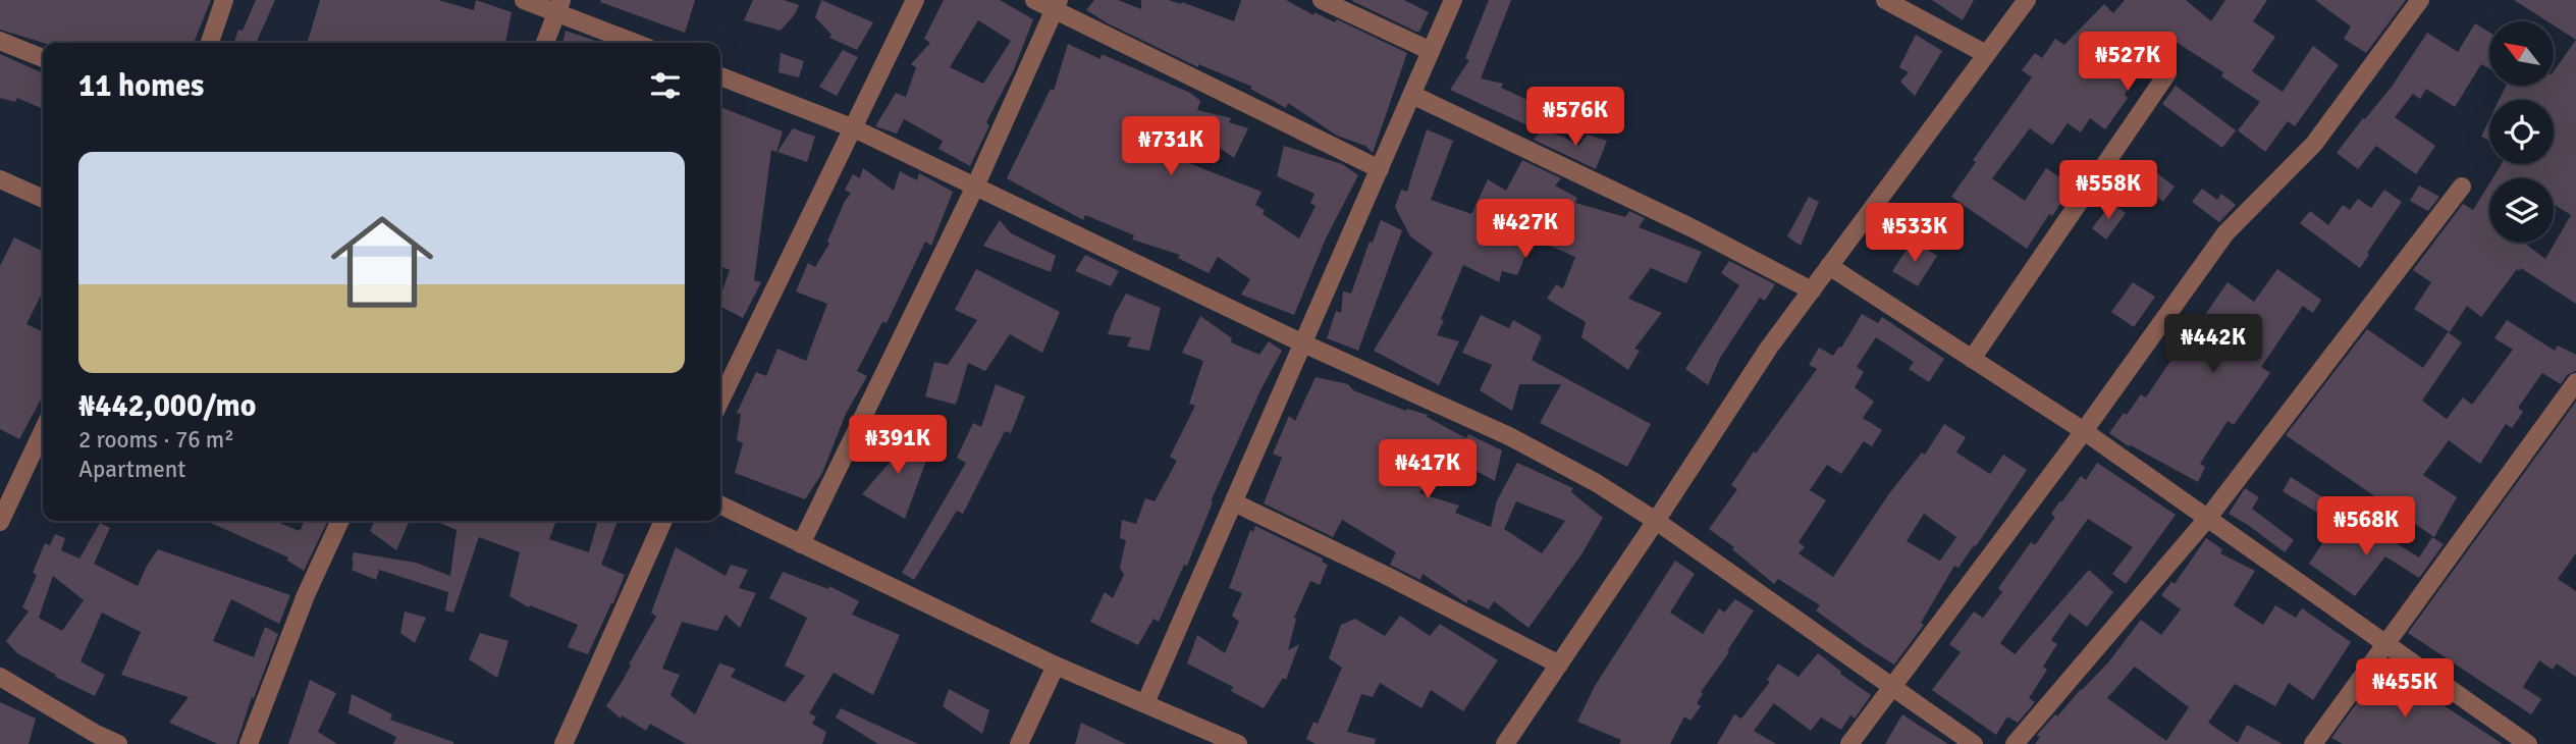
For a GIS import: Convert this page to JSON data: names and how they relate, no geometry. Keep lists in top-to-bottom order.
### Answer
{
  "north": "top left",
  "page": {
    "price": [
      "₦527K",
      "₦576K",
      "₦731K",
      "₦558K",
      "₦427K",
      "₦533K",
      "₦442K",
      "₦391K",
      "₦417K",
      "₦568K",
      "₦455K"
    ],
    "heading": "11 homes",
    "list": [
      {
        "name": "₦442,000/mo",
        "note": "2 rooms · 76 m² · Apartment"
      }
    ]
  }
}
